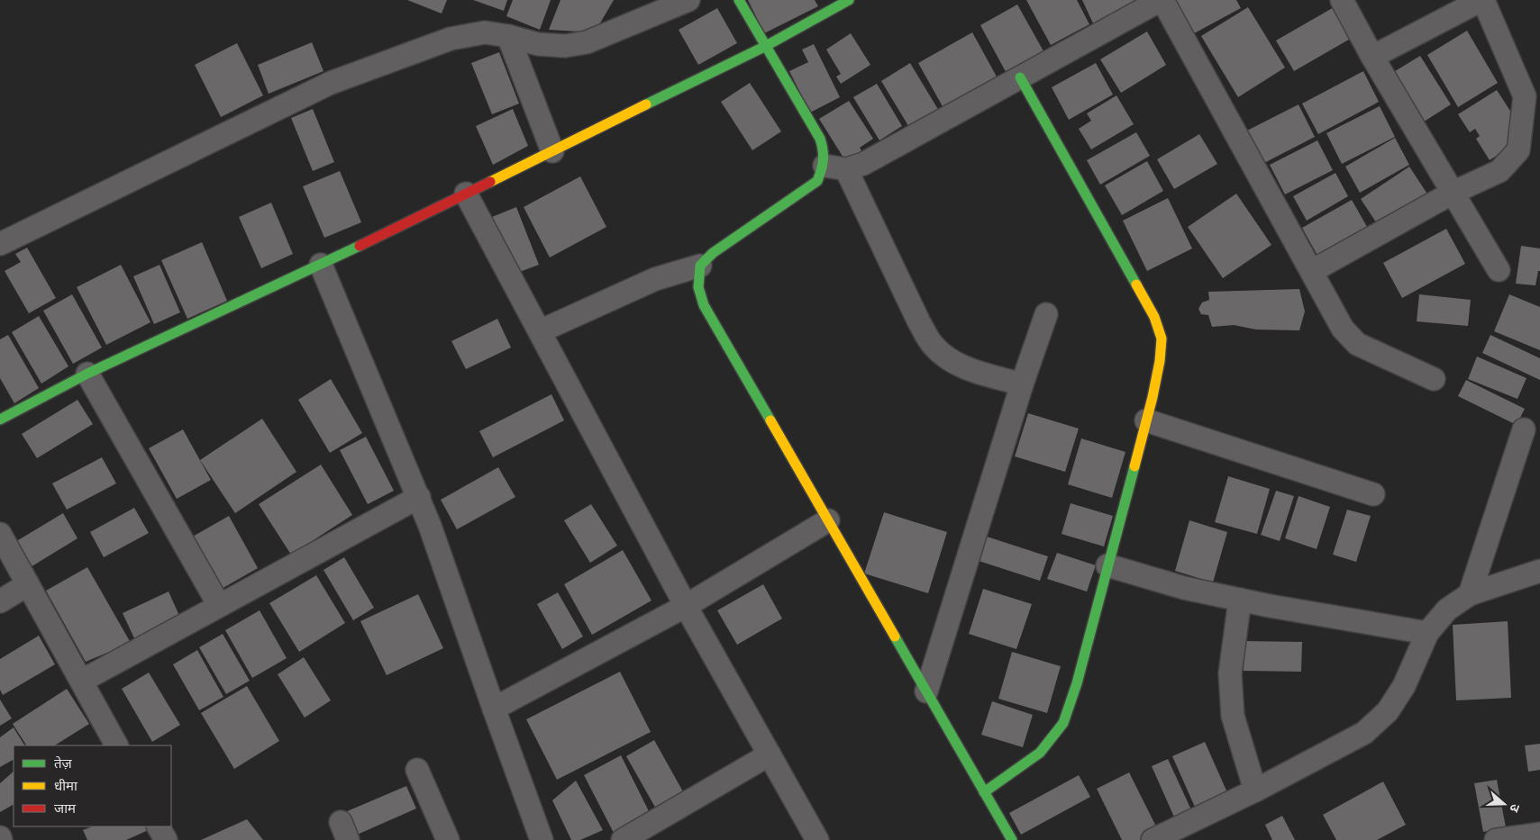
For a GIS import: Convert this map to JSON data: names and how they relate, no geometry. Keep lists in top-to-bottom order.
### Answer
{
  "legend": ["तेज़", "धीमा", "जाम"],
  "north": "right"
}
